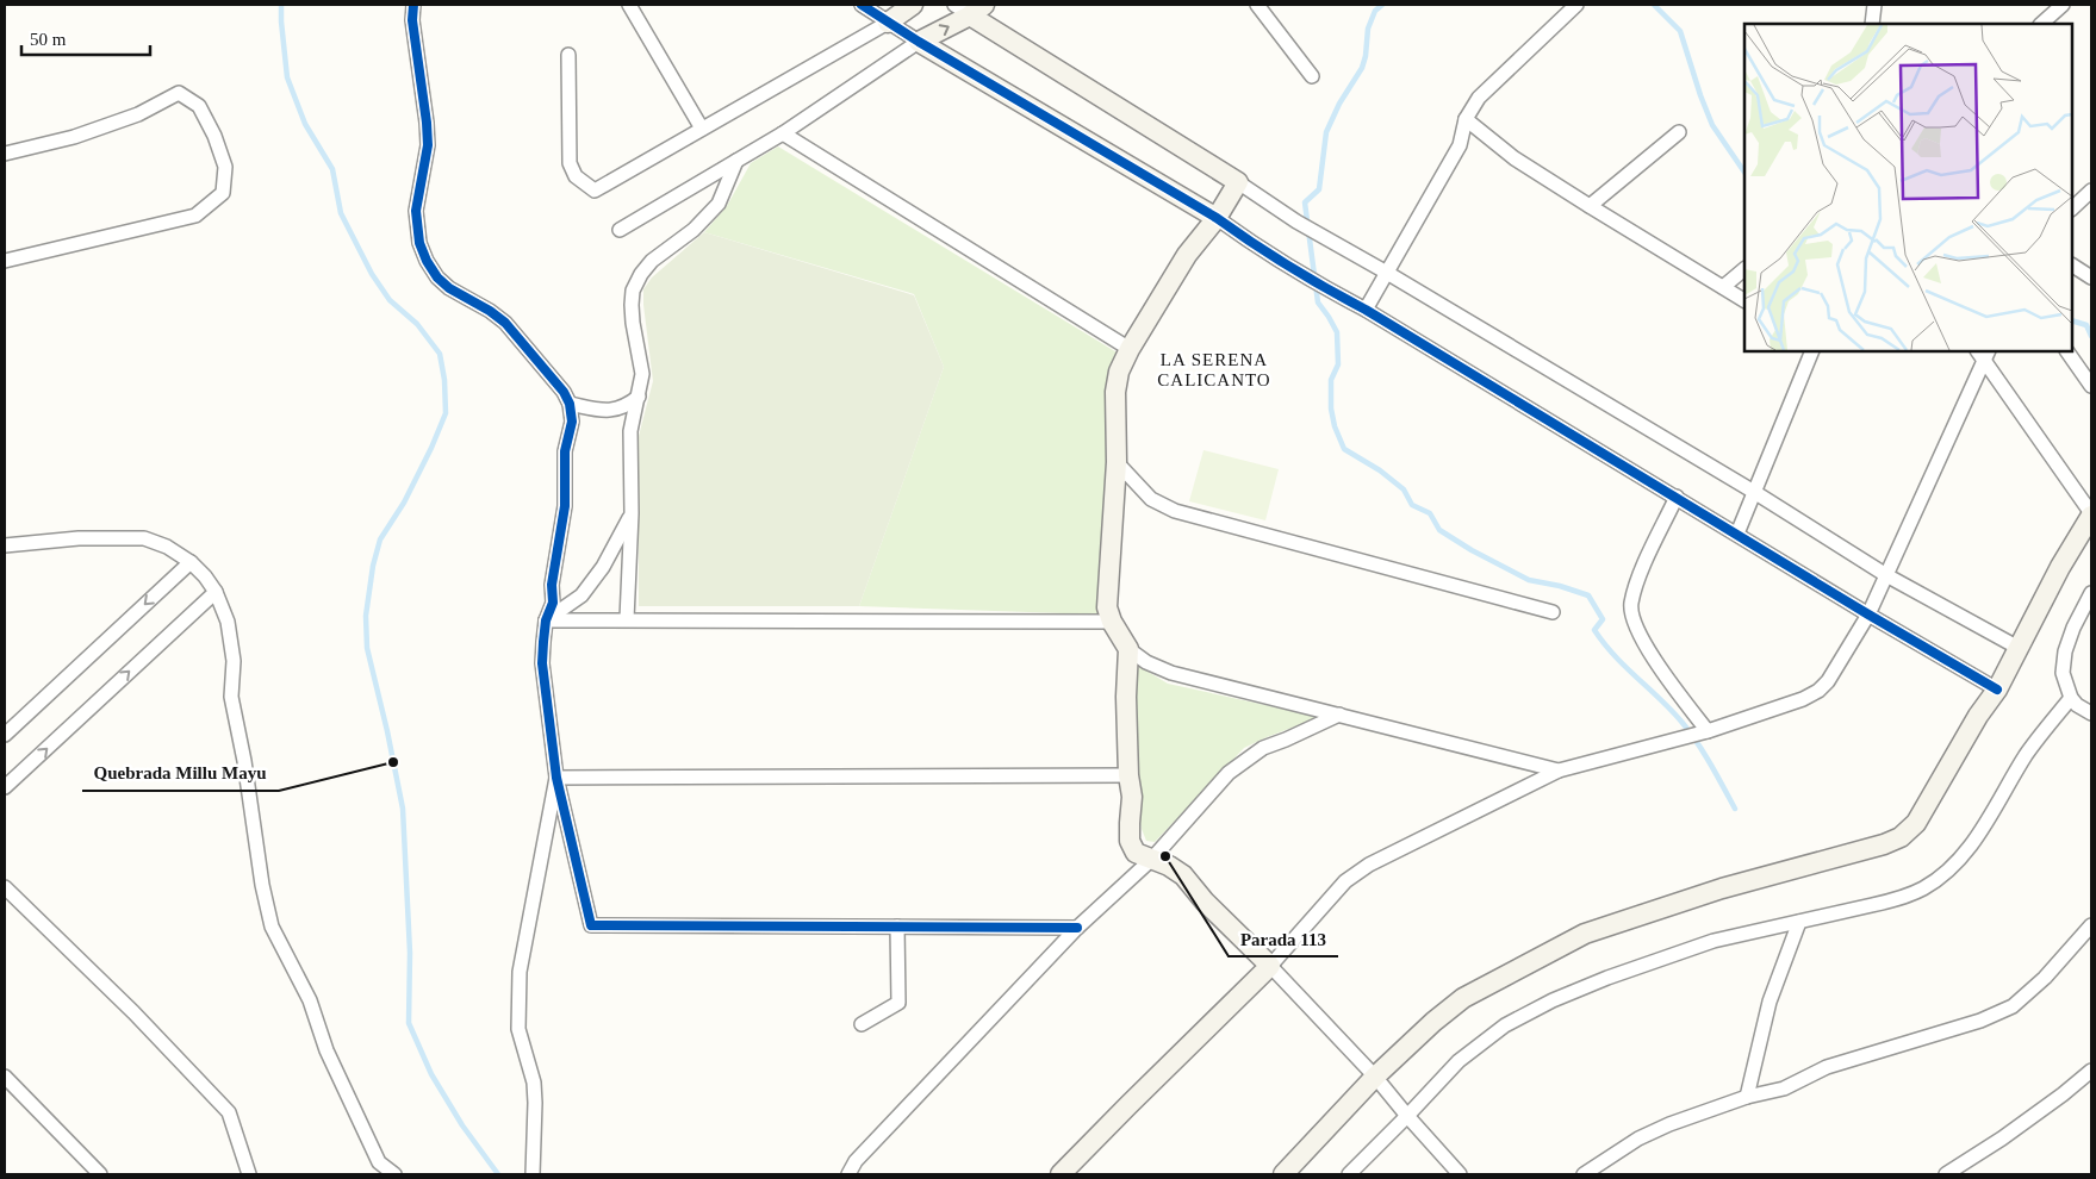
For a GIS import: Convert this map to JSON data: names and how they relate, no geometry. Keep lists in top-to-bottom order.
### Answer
{
  "districts": ["LA SERENA CALICANTO"],
  "places": ["Quebrada Millu Mayu", "Parada 113"],
  "scale_bar": "50 m"
}
